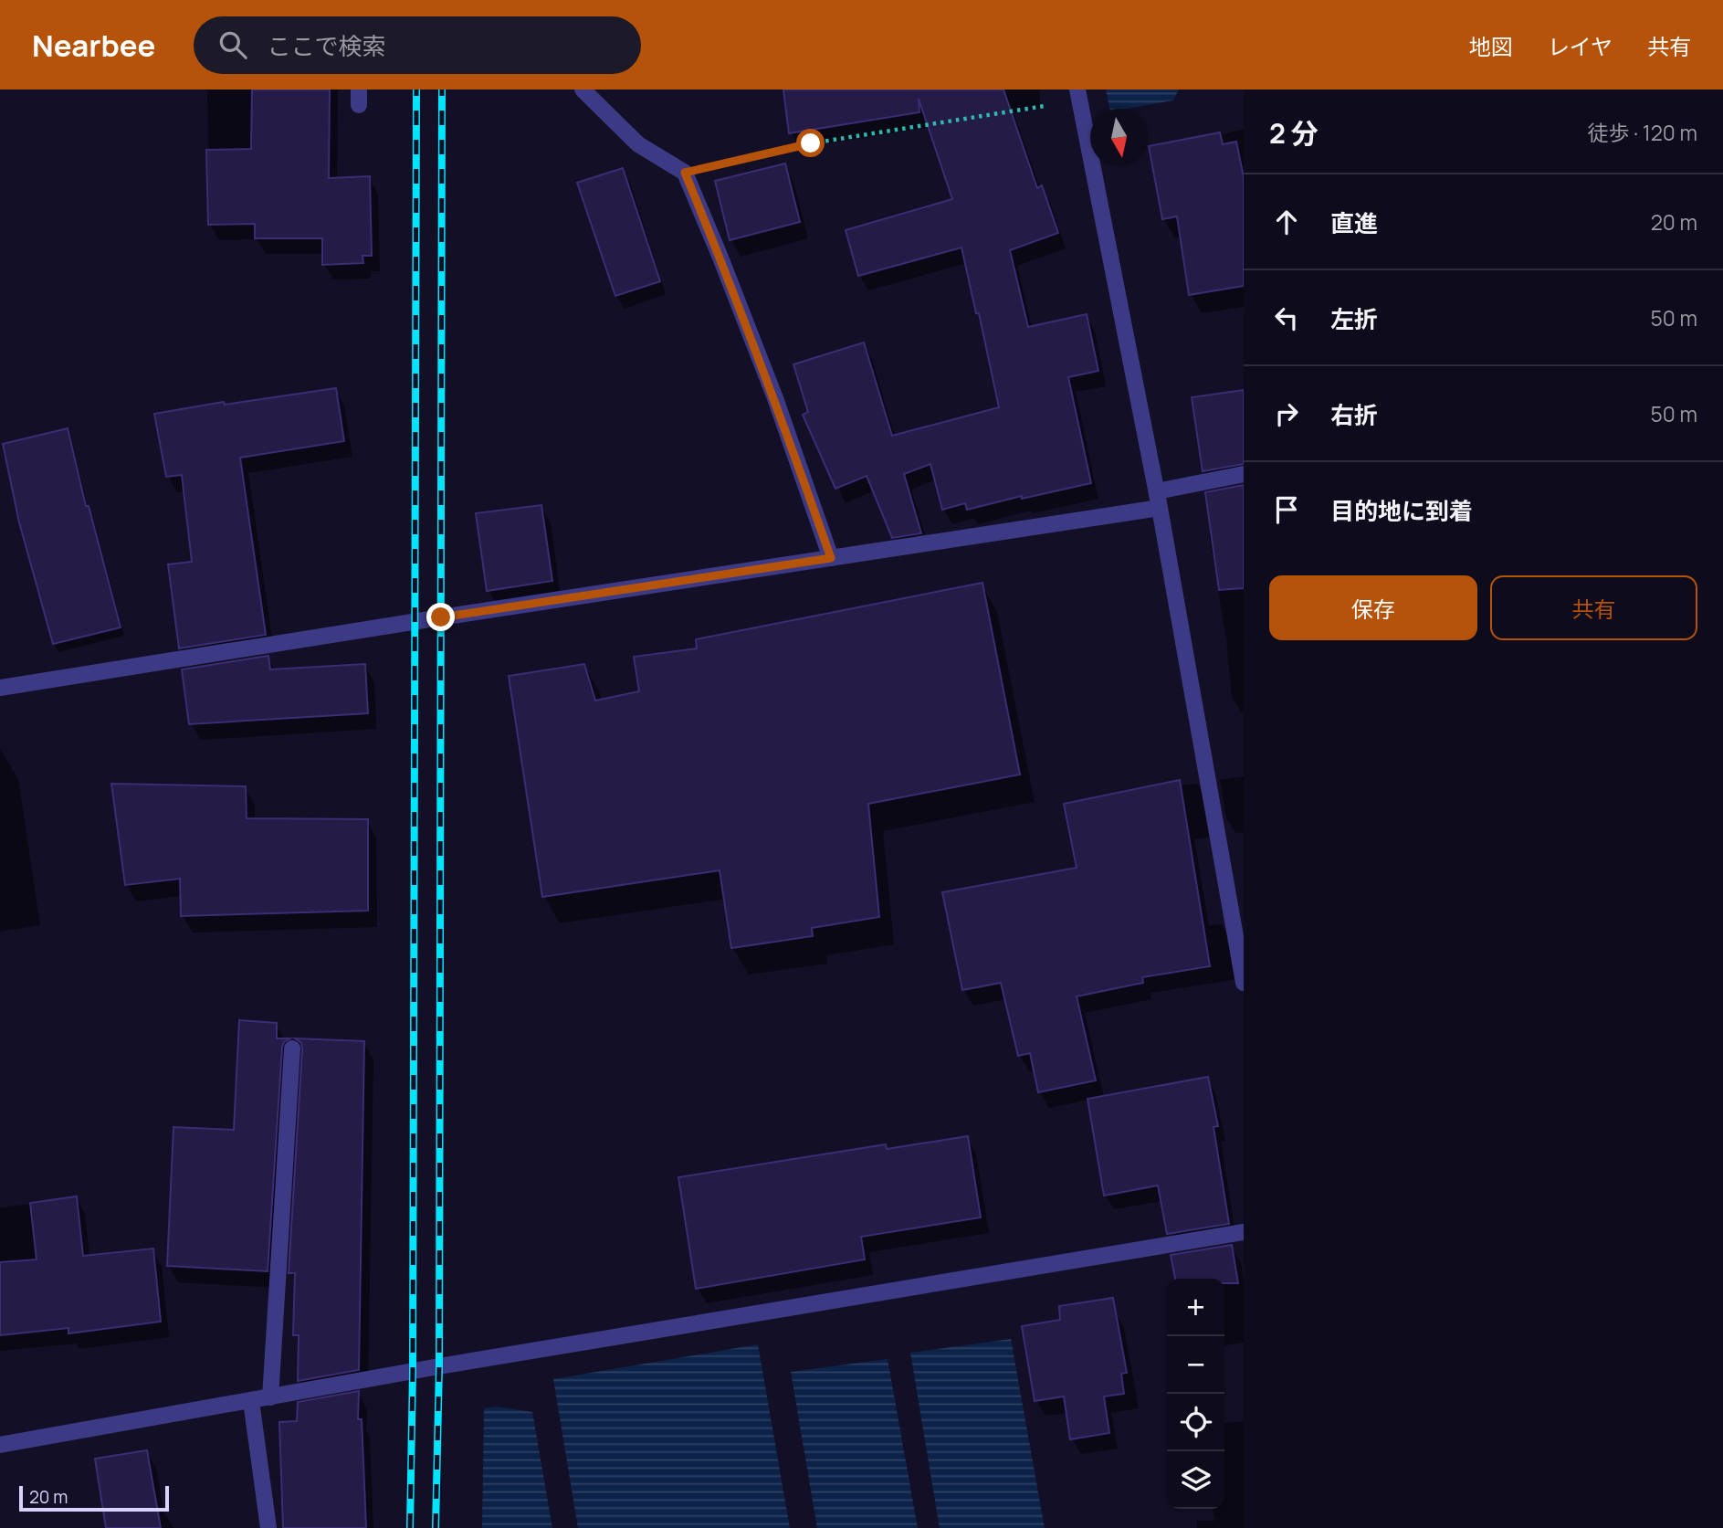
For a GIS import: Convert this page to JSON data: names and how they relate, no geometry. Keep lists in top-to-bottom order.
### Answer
{
  "scale_bar": "20 m",
  "north": "bottom",
  "page": {
    "header": "Nearbee",
    "search": "ここで検索",
    "nav": ["地図", "レイヤ", "共有"],
    "heading": ["2 分", "徒歩 · 120 m"],
    "list": [
      ["直進", "20 m"],
      ["左折", "50 m"],
      ["右折", "50 m"],
      "目的地に到着"
    ],
    "buttons": ["保存", "共有"],
    "map_buttons": ["+", "−"],
    "scale": "20 m"
  }
}
